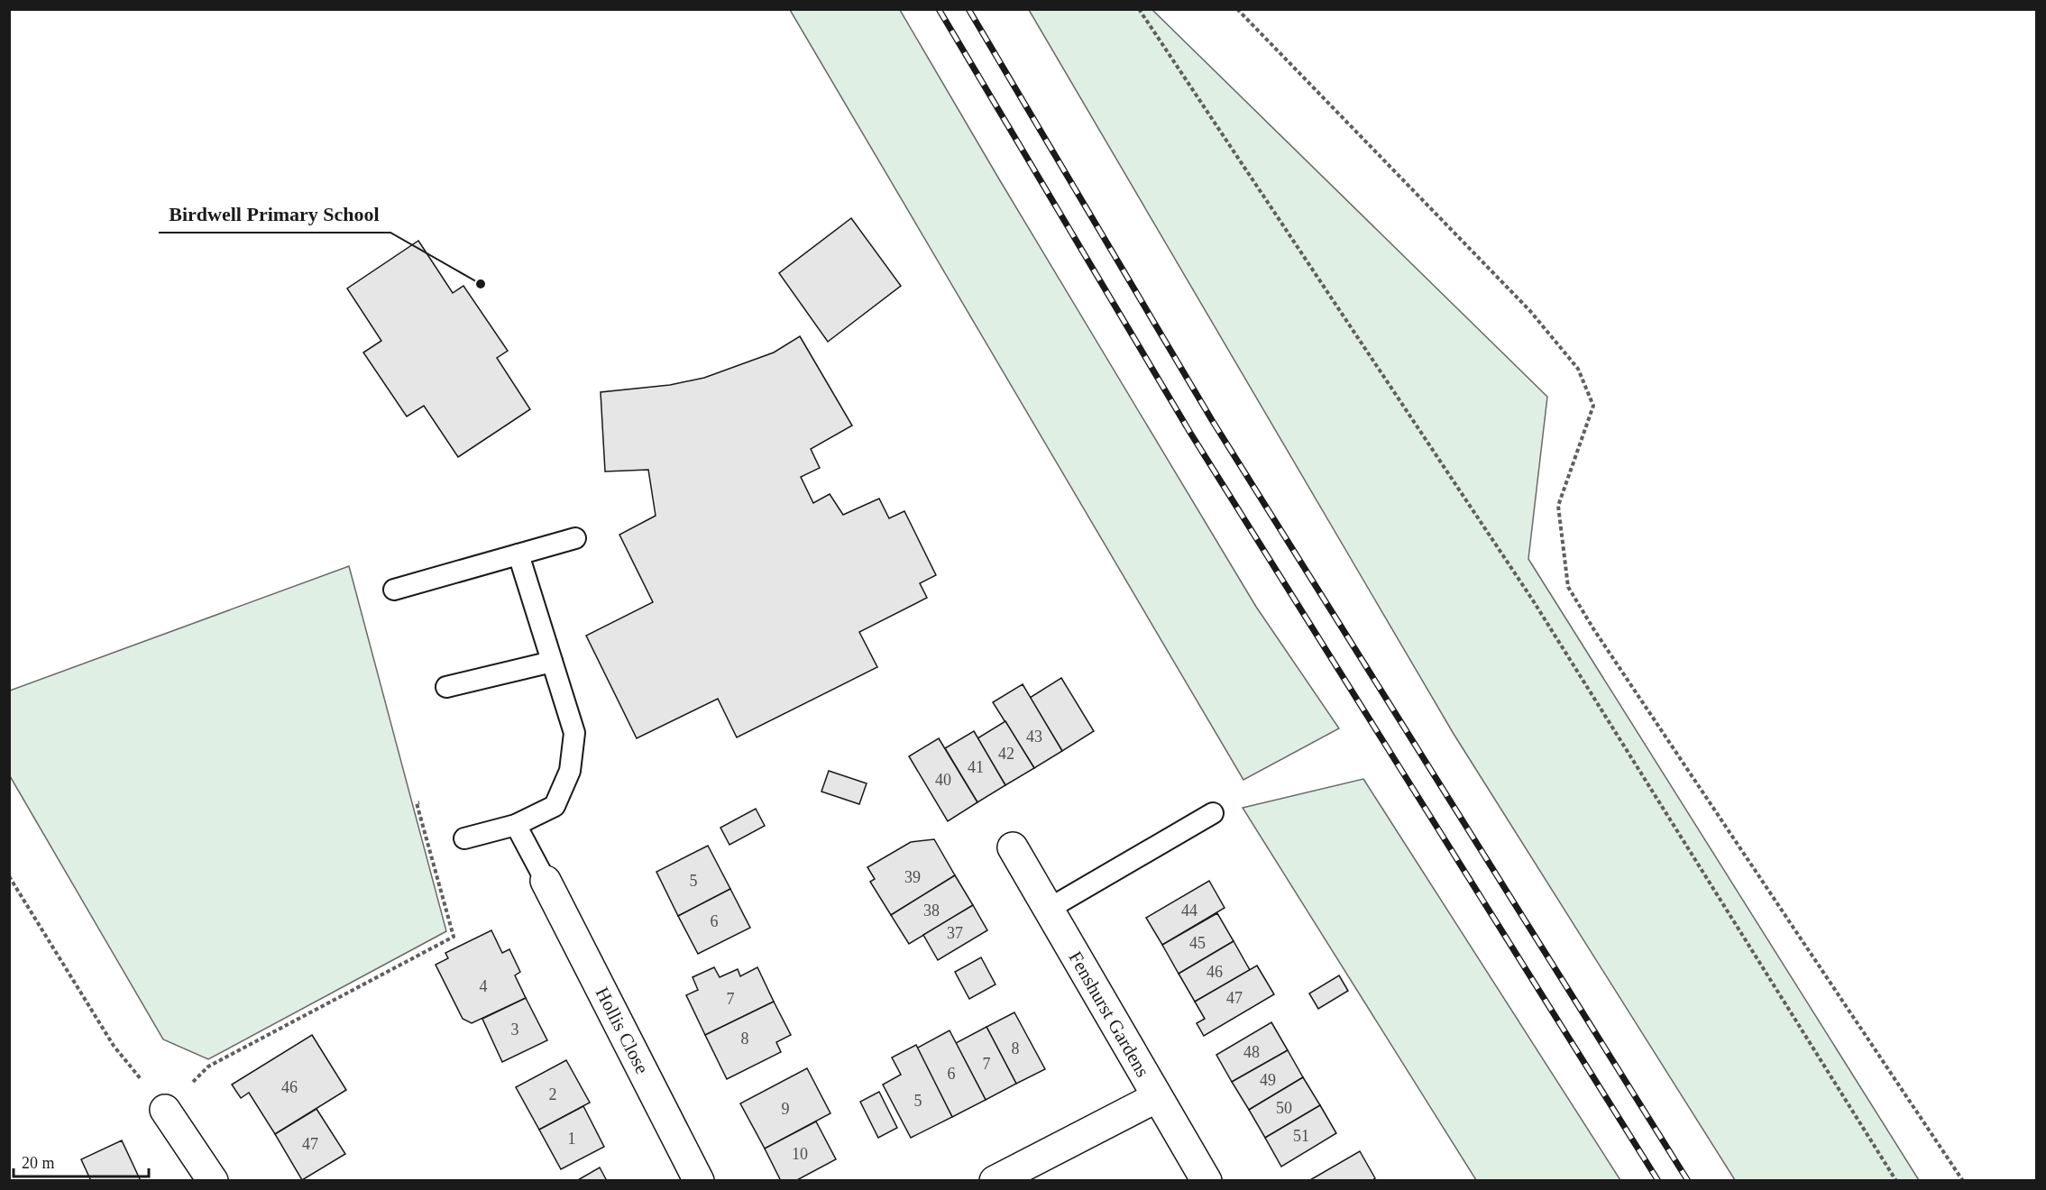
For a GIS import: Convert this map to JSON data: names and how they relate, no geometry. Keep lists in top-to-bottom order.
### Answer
{
  "streets": {
    "street": ["Fenshurst Gardens", "Hollis Close"]
  },
  "places": ["Birdwell Primary School"],
  "house_numbers": [
    "43",
    "42",
    "41",
    "40",
    "39",
    "5",
    "38",
    "44",
    "6",
    "37",
    "45",
    "46",
    "4",
    "47",
    "7",
    "3",
    "8",
    "8",
    "48",
    "7",
    "6",
    "49",
    "46",
    "2",
    "5",
    "50",
    "9",
    "51",
    "1",
    "47",
    "10"
  ],
  "scale_bar": "20 m"
}
